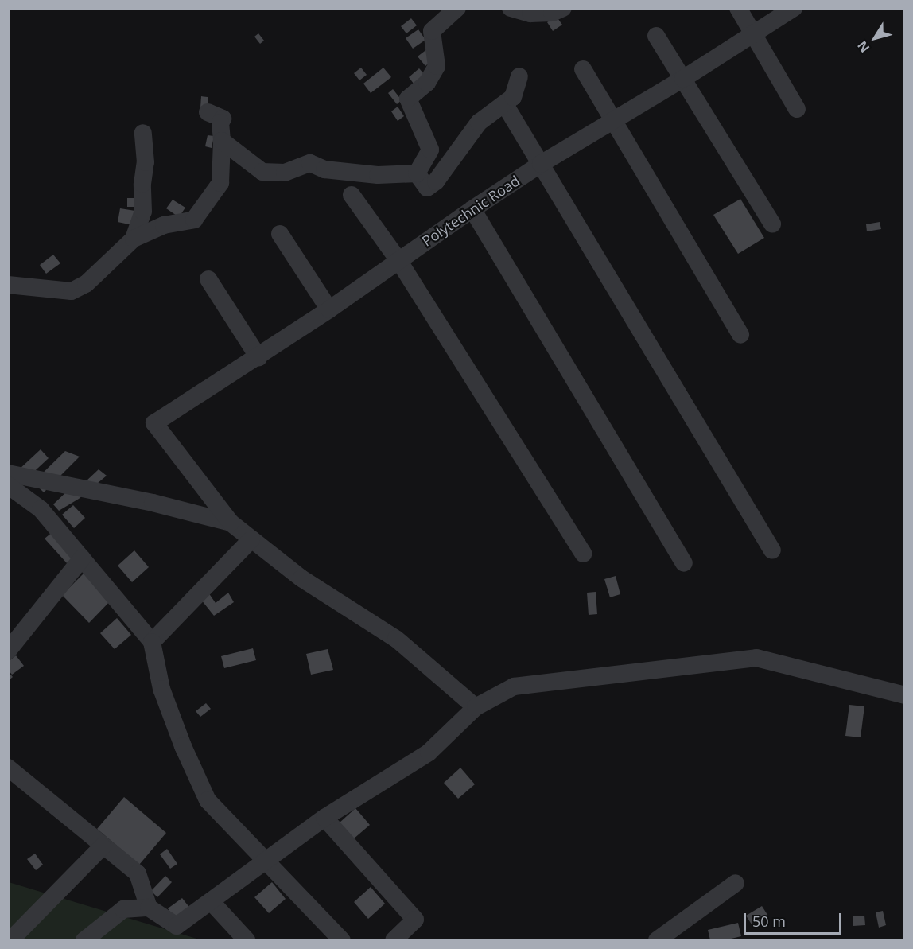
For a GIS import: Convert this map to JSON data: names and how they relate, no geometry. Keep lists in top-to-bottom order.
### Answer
{
  "streets": {
    "street": ["Polytechnic Road"]
  },
  "scale_bar": "50 m",
  "north": "bottom left"
}
